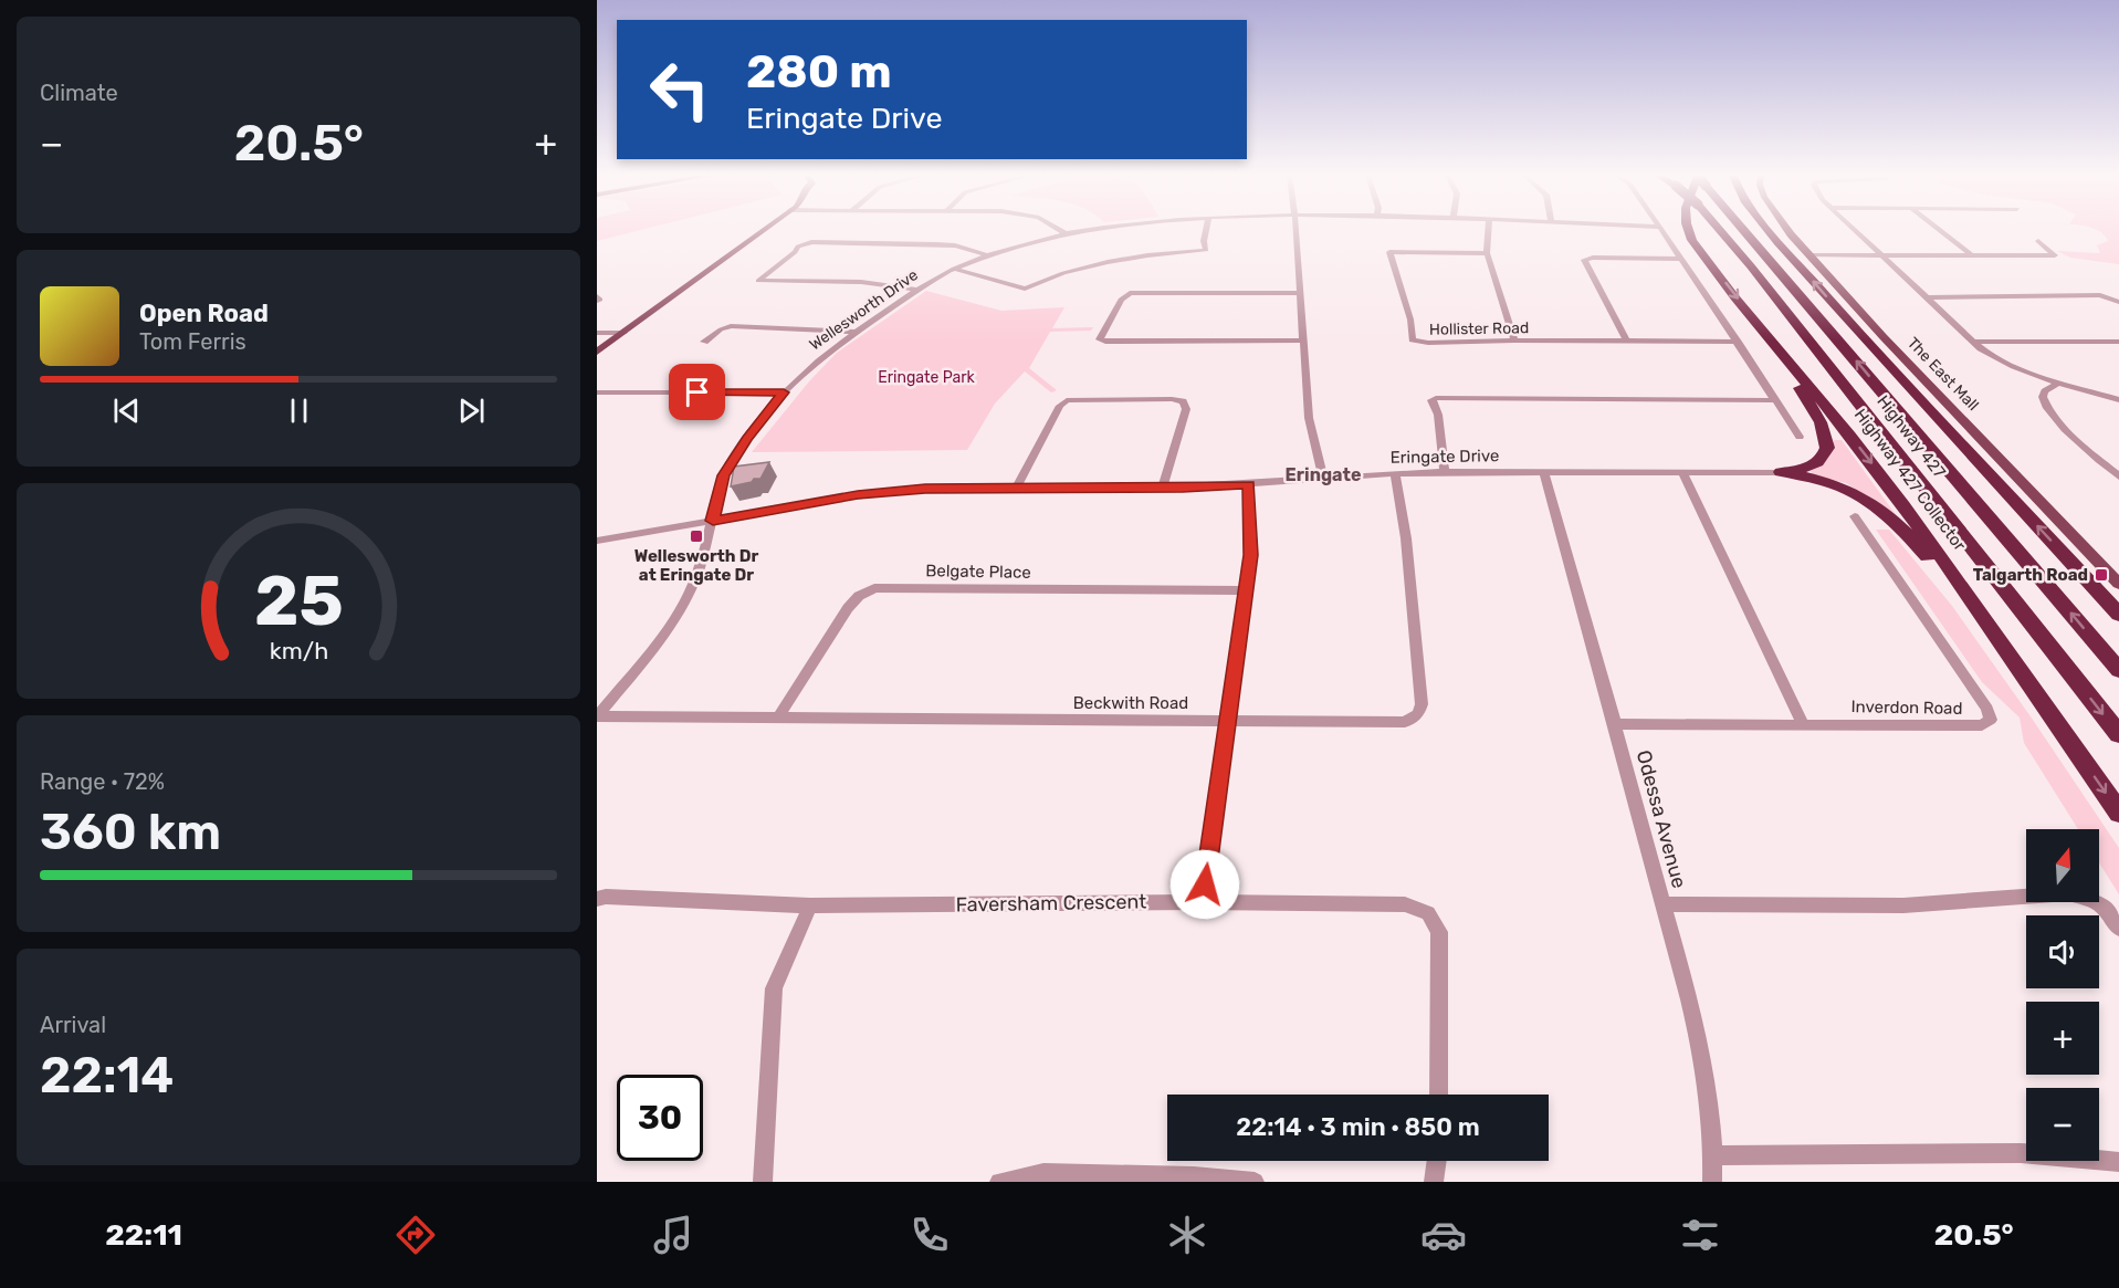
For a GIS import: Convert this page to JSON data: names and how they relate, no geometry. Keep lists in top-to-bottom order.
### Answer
{
  "streets": {
    "highway": ["Highway 427", "Highway 427 Collector"],
    "main road": ["The East Mall"],
    "street": [
      "Wellesworth Drive",
      "Hollister Road",
      "Eringate Drive",
      "Belgate Place",
      "Beckwith Road",
      "Inverdon Road",
      "Odessa Avenue",
      "Faversham Crescent"
    ]
  },
  "crossings": [
    ["Wellesworth Drive", "Eringate Drive"],
    ["Wellesworth Drive", "Beckwith Road"],
    ["Eringate Drive", "Beckwith Road"],
    ["Eringate Drive", "Odessa Avenue"],
    ["Belgate Place", "Beckwith Road"],
    ["Inverdon Road", "Odessa Avenue"]
  ],
  "districts": ["Eringate"],
  "parks": ["Eringate Park"],
  "places": {
    "transit": ["Wellesworth Dr at Eringate Dr", "Talgarth Road"]
  },
  "north": "top",
  "page": {
    "tile": [
      "Climate",
      ["Range · 72%", "360 km"],
      ["Arrival", "22:14"]
    ],
    "turn": ["280 m", "Eringate Drive"],
    "heat": ["−", "20.5°", "+"],
    "song": ["Open Road", "Tom Ferris"],
    "map_buttons": ["+", "−"],
    "limit": "30",
    "trip": "22:14 · 3 min · 850 m",
    "tabs": ["22:11", "20.5°"],
    "gauge": ["25", "km/h"]
  }
}
